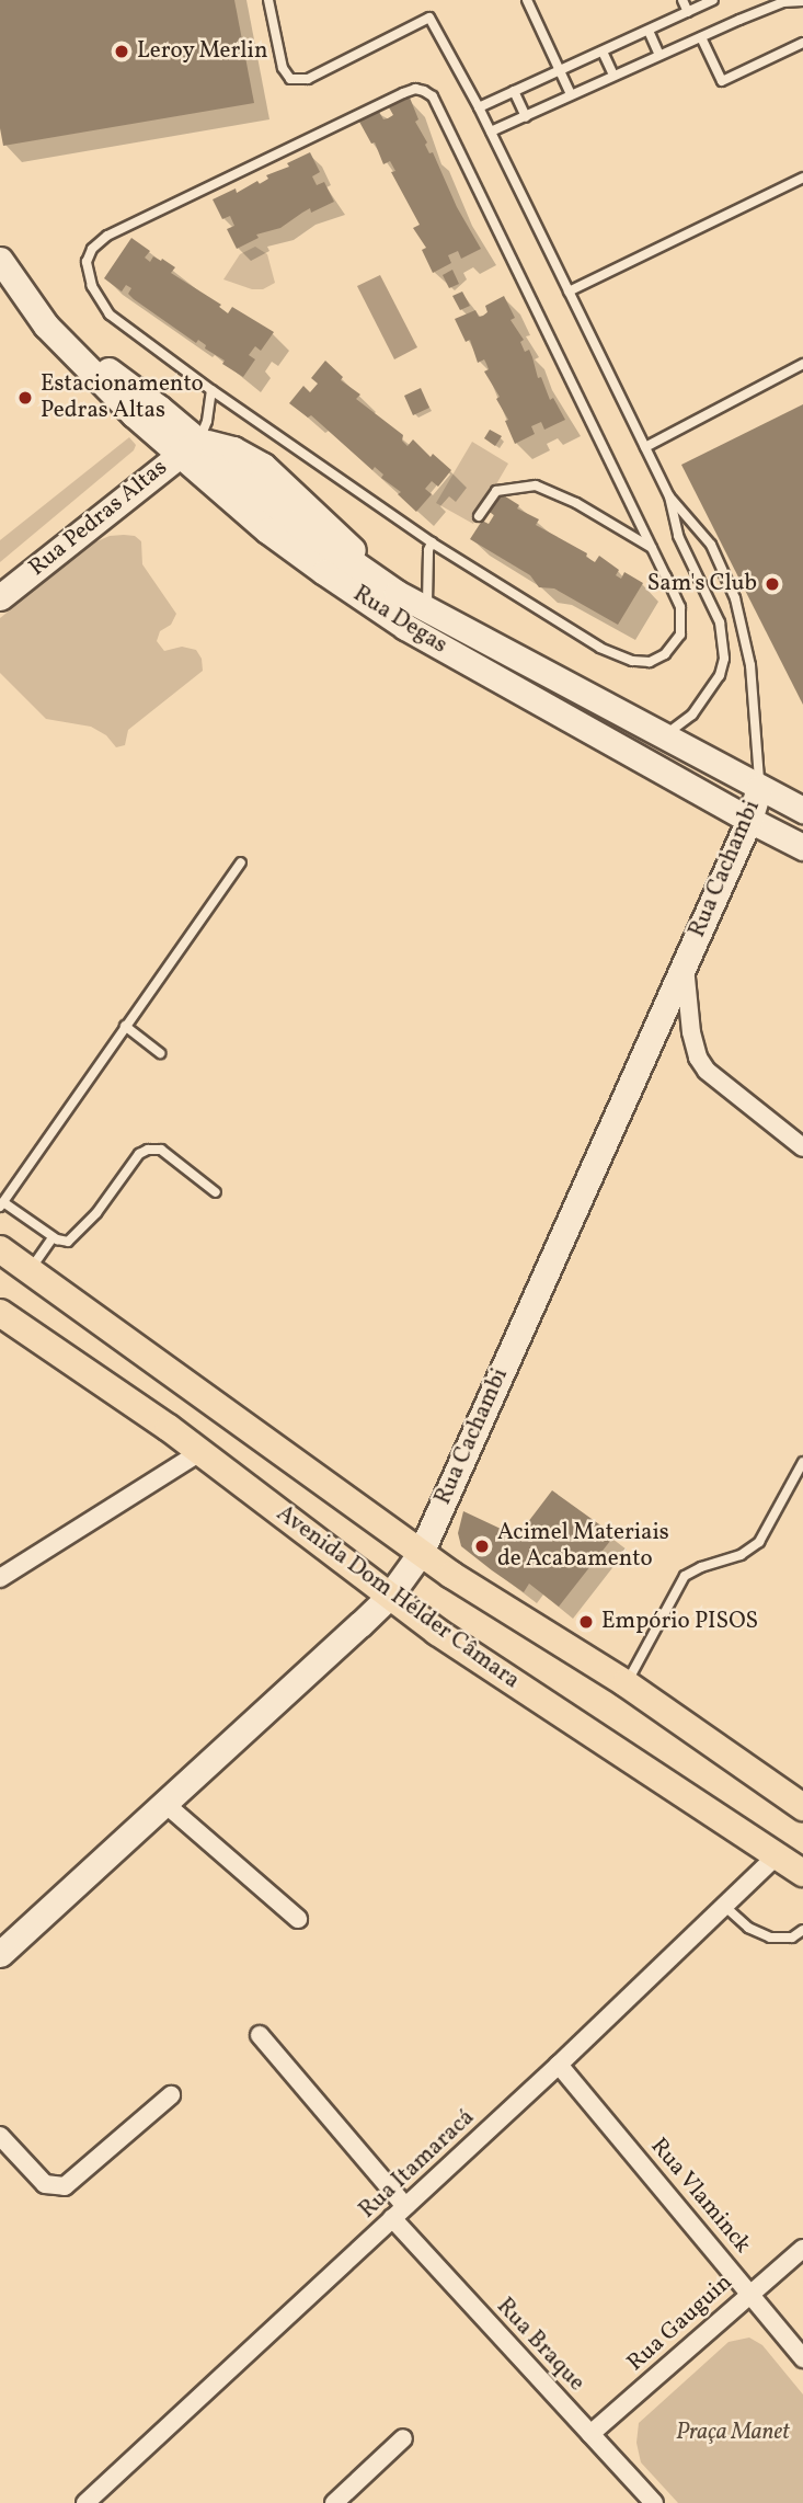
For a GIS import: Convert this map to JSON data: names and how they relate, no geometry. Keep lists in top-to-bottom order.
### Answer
{
  "streets": {
    "main road": ["Avenida Dom Hélder Câmara"],
    "street": [
      "Rua Pedras Altas",
      "Rua Degas",
      "Rua Cachambi",
      "Rua Itamaracá",
      "Rua Vlaminck",
      "Rua Gauguin",
      "Rua Braque"
    ]
  },
  "crossings": [
    ["Rua Pedras Altas", "Rua Degas"],
    ["Rua Degas", "Rua Cachambi"],
    ["Rua Cachambi", "Avenida Dom Hélder Câmara"],
    ["Avenida Dom Hélder Câmara", "Rua Itamaracá"],
    ["Rua Itamaracá", "Rua Vlaminck"],
    ["Rua Itamaracá", "Rua Braque"],
    ["Rua Vlaminck", "Rua Gauguin"],
    ["Rua Gauguin", "Rua Braque"]
  ],
  "parks": ["Praça Manet"],
  "places": [
    "Leroy Merlin",
    "Estacionamento Pedras Altas",
    "Sam's Club",
    "Acimel Materiais de Acabamento",
    "Empório PISOS"
  ]
}
